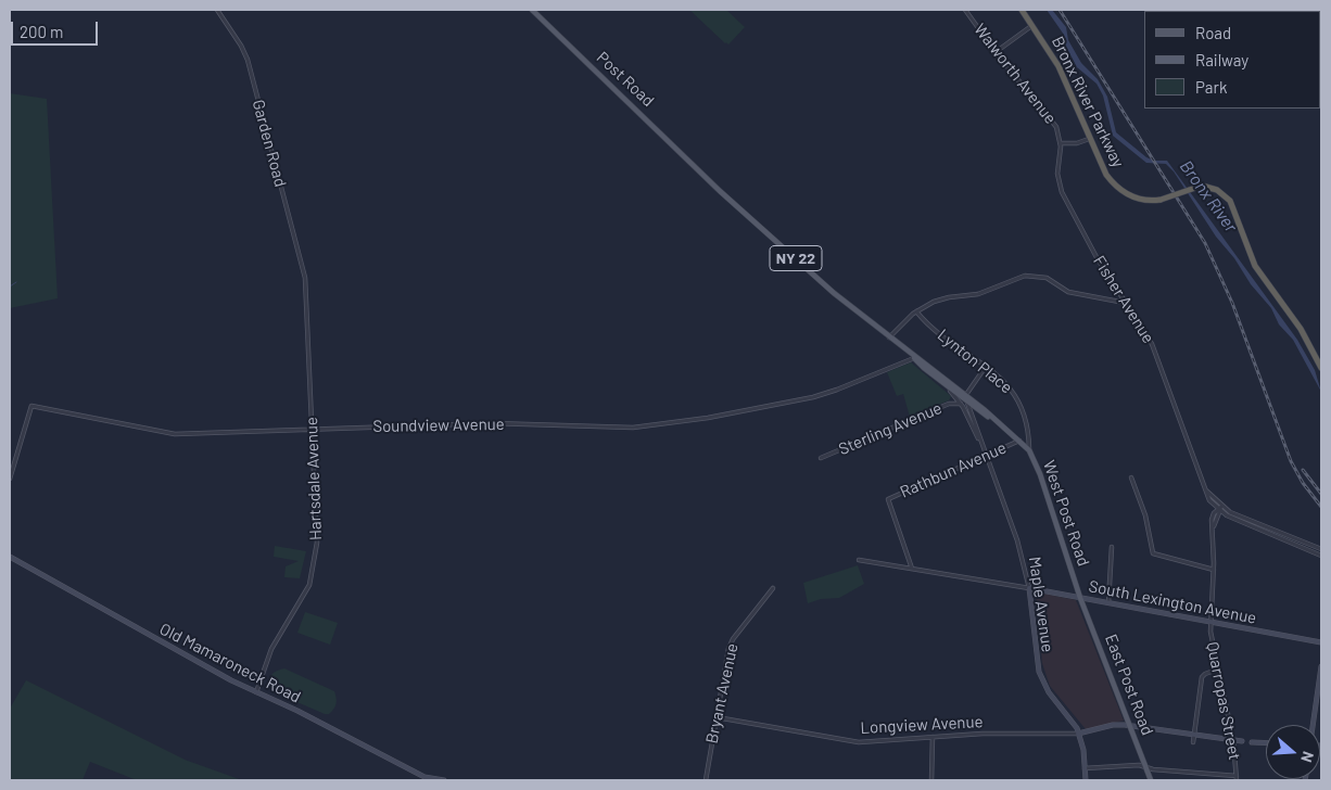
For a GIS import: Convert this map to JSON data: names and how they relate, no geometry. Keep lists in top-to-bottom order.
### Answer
{
  "streets": {
    "highway": ["Bronx River Parkway"],
    "main road": [
      "Post Road",
      "NY 22",
      "West Post Road",
      "South Lexington Avenue",
      "Maple Avenue",
      "Old Mamaroneck Road",
      "East Post Road",
      "Longview Avenue"
    ],
    "street": [
      "Walworth Avenue",
      "Garden Road",
      "Fisher Avenue",
      "Lynton Place",
      "Soundview Avenue",
      "Sterling Avenue",
      "Rathbun Avenue",
      "Hartsdale Avenue",
      "Bryant Avenue",
      "Quarropas Street"
    ]
  },
  "crossings": [
    ["Walworth Avenue", "Fisher Avenue"],
    ["Post Road", "West Post Road"],
    ["Garden Road", "Hartsdale Avenue"],
    ["Lynton Place", "West Post Road"],
    ["Soundview Avenue", "Hartsdale Avenue"],
    ["Soundview Avenue", "West Post Road"],
    ["Rathbun Avenue", "West Post Road"],
    ["Rathbun Avenue", "South Lexington Avenue"],
    ["Rathbun Avenue", "Maple Avenue"],
    ["Hartsdale Avenue", "Old Mamaroneck Road"],
    ["West Post Road", "South Lexington Avenue"],
    ["West Post Road", "Maple Avenue"],
    ["West Post Road", "East Post Road"],
    ["South Lexington Avenue", "Maple Avenue"],
    ["South Lexington Avenue", "East Post Road"],
    ["South Lexington Avenue", "Quarropas Street"],
    ["Maple Avenue", "Longview Avenue"],
    ["East Post Road", "Longview Avenue"],
    ["Bryant Avenue", "Longview Avenue"],
    ["Quarropas Street", "Longview Avenue"]
  ],
  "water": ["Bronx River"],
  "legend": ["Road", "Railway", "Park"],
  "scale_bar": "200 m",
  "north": "right"
}
